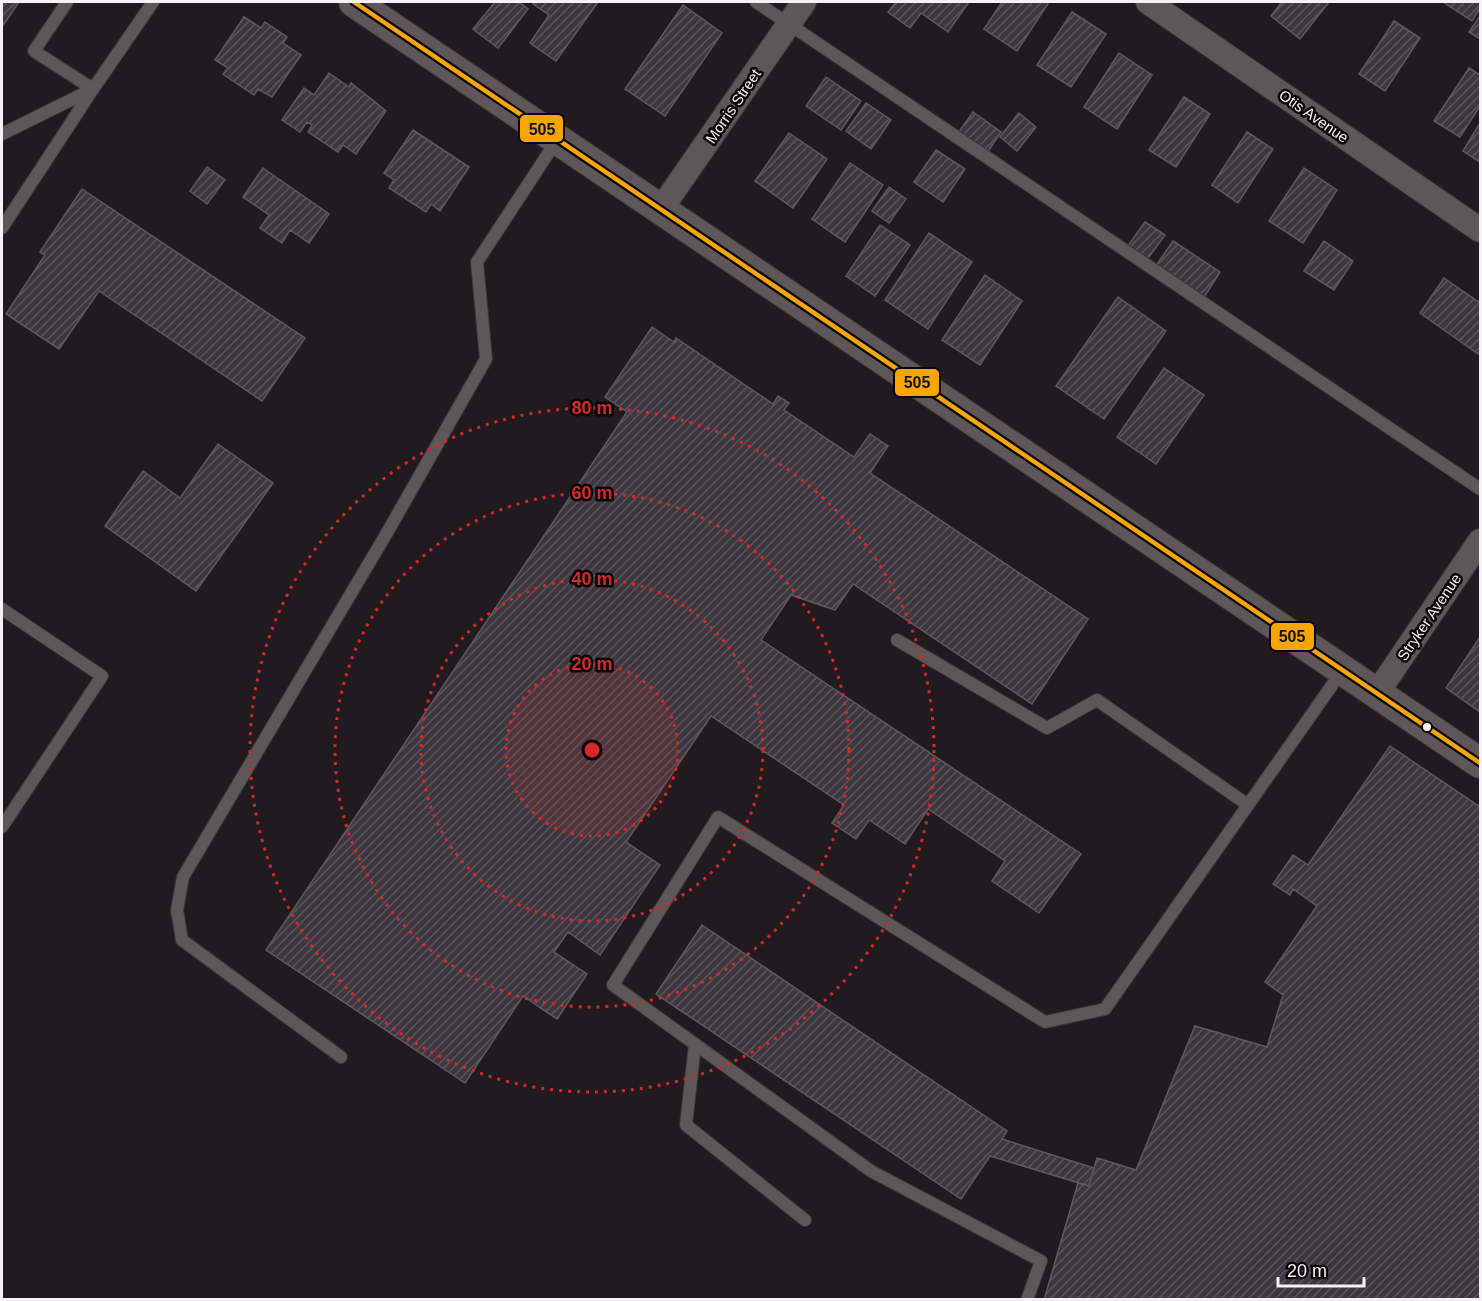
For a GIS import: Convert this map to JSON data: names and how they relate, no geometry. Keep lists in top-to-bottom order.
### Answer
{
  "streets": {
    "street": ["Morris Street", "Otis Avenue", "Stryker Avenue"]
  },
  "lines": ["transit line 505"],
  "scale_bar": "20 m",
  "rings": [
    "80 m",
    "60 m",
    "40 m",
    "20 m"
  ]
}
